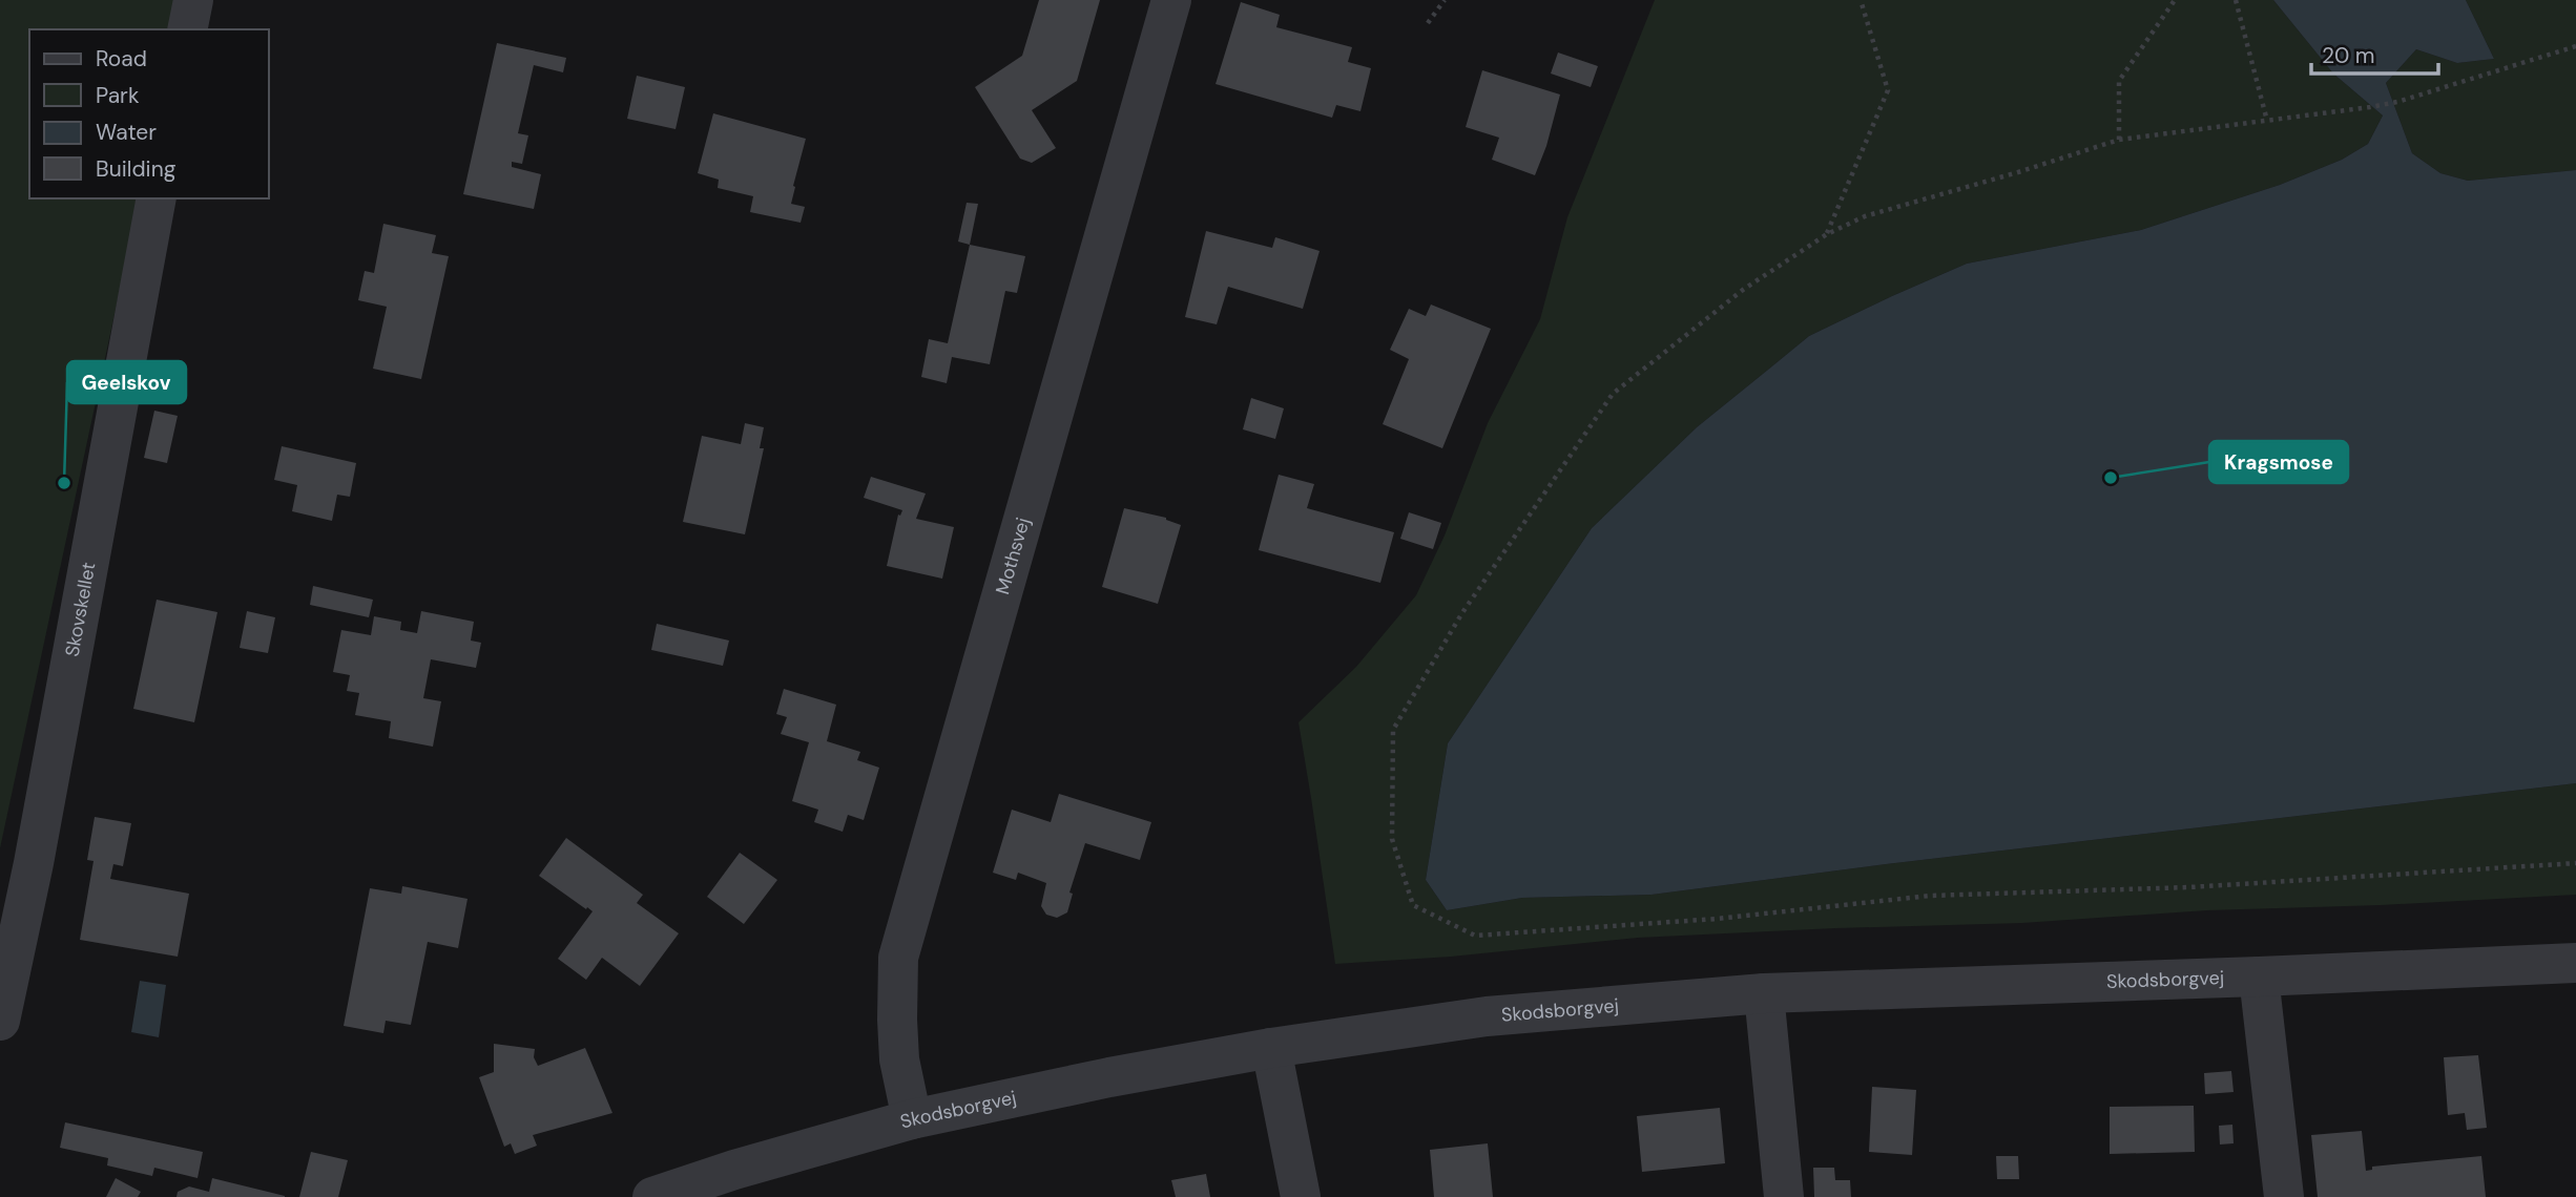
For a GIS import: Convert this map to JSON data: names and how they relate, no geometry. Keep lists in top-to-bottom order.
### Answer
{
  "streets": {
    "street": ["Mothsvej", "Skovskellet", "Skodsborgvej"]
  },
  "crossings": [
    ["Mothsvej", "Skodsborgvej"]
  ],
  "places": ["Kragsmose", "Geelskov"],
  "legend": [
    "Road",
    "Park",
    "Water",
    "Building"
  ],
  "scale_bar": "20 m"
}
